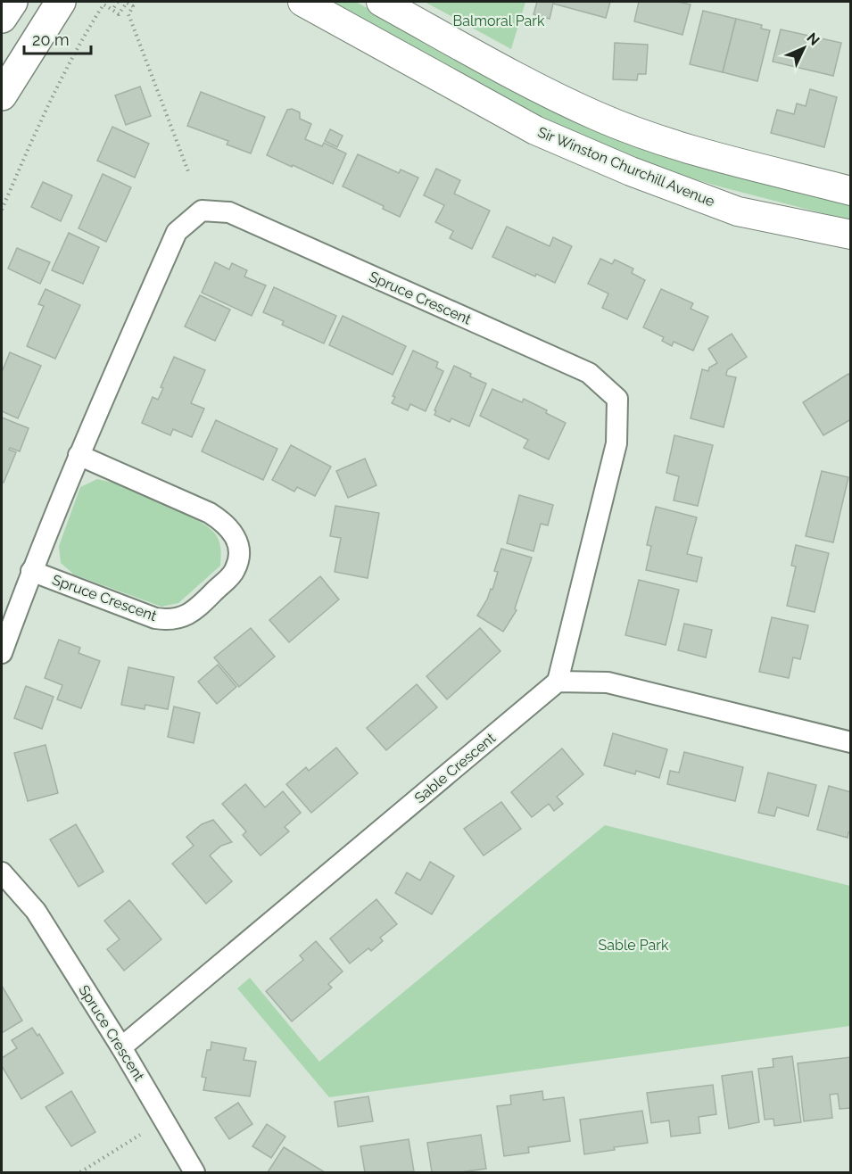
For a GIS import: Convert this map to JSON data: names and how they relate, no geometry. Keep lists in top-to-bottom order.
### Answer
{
  "streets": {
    "main road": ["Sir Winston Churchill Avenue"],
    "street": ["Spruce Crescent", "Sable Crescent"]
  },
  "crossings": [
    ["Spruce Crescent", "Sable Crescent"]
  ],
  "parks": ["Balmoral Park", "Sable Park"],
  "scale_bar": "20 m",
  "north": "top right"
}
